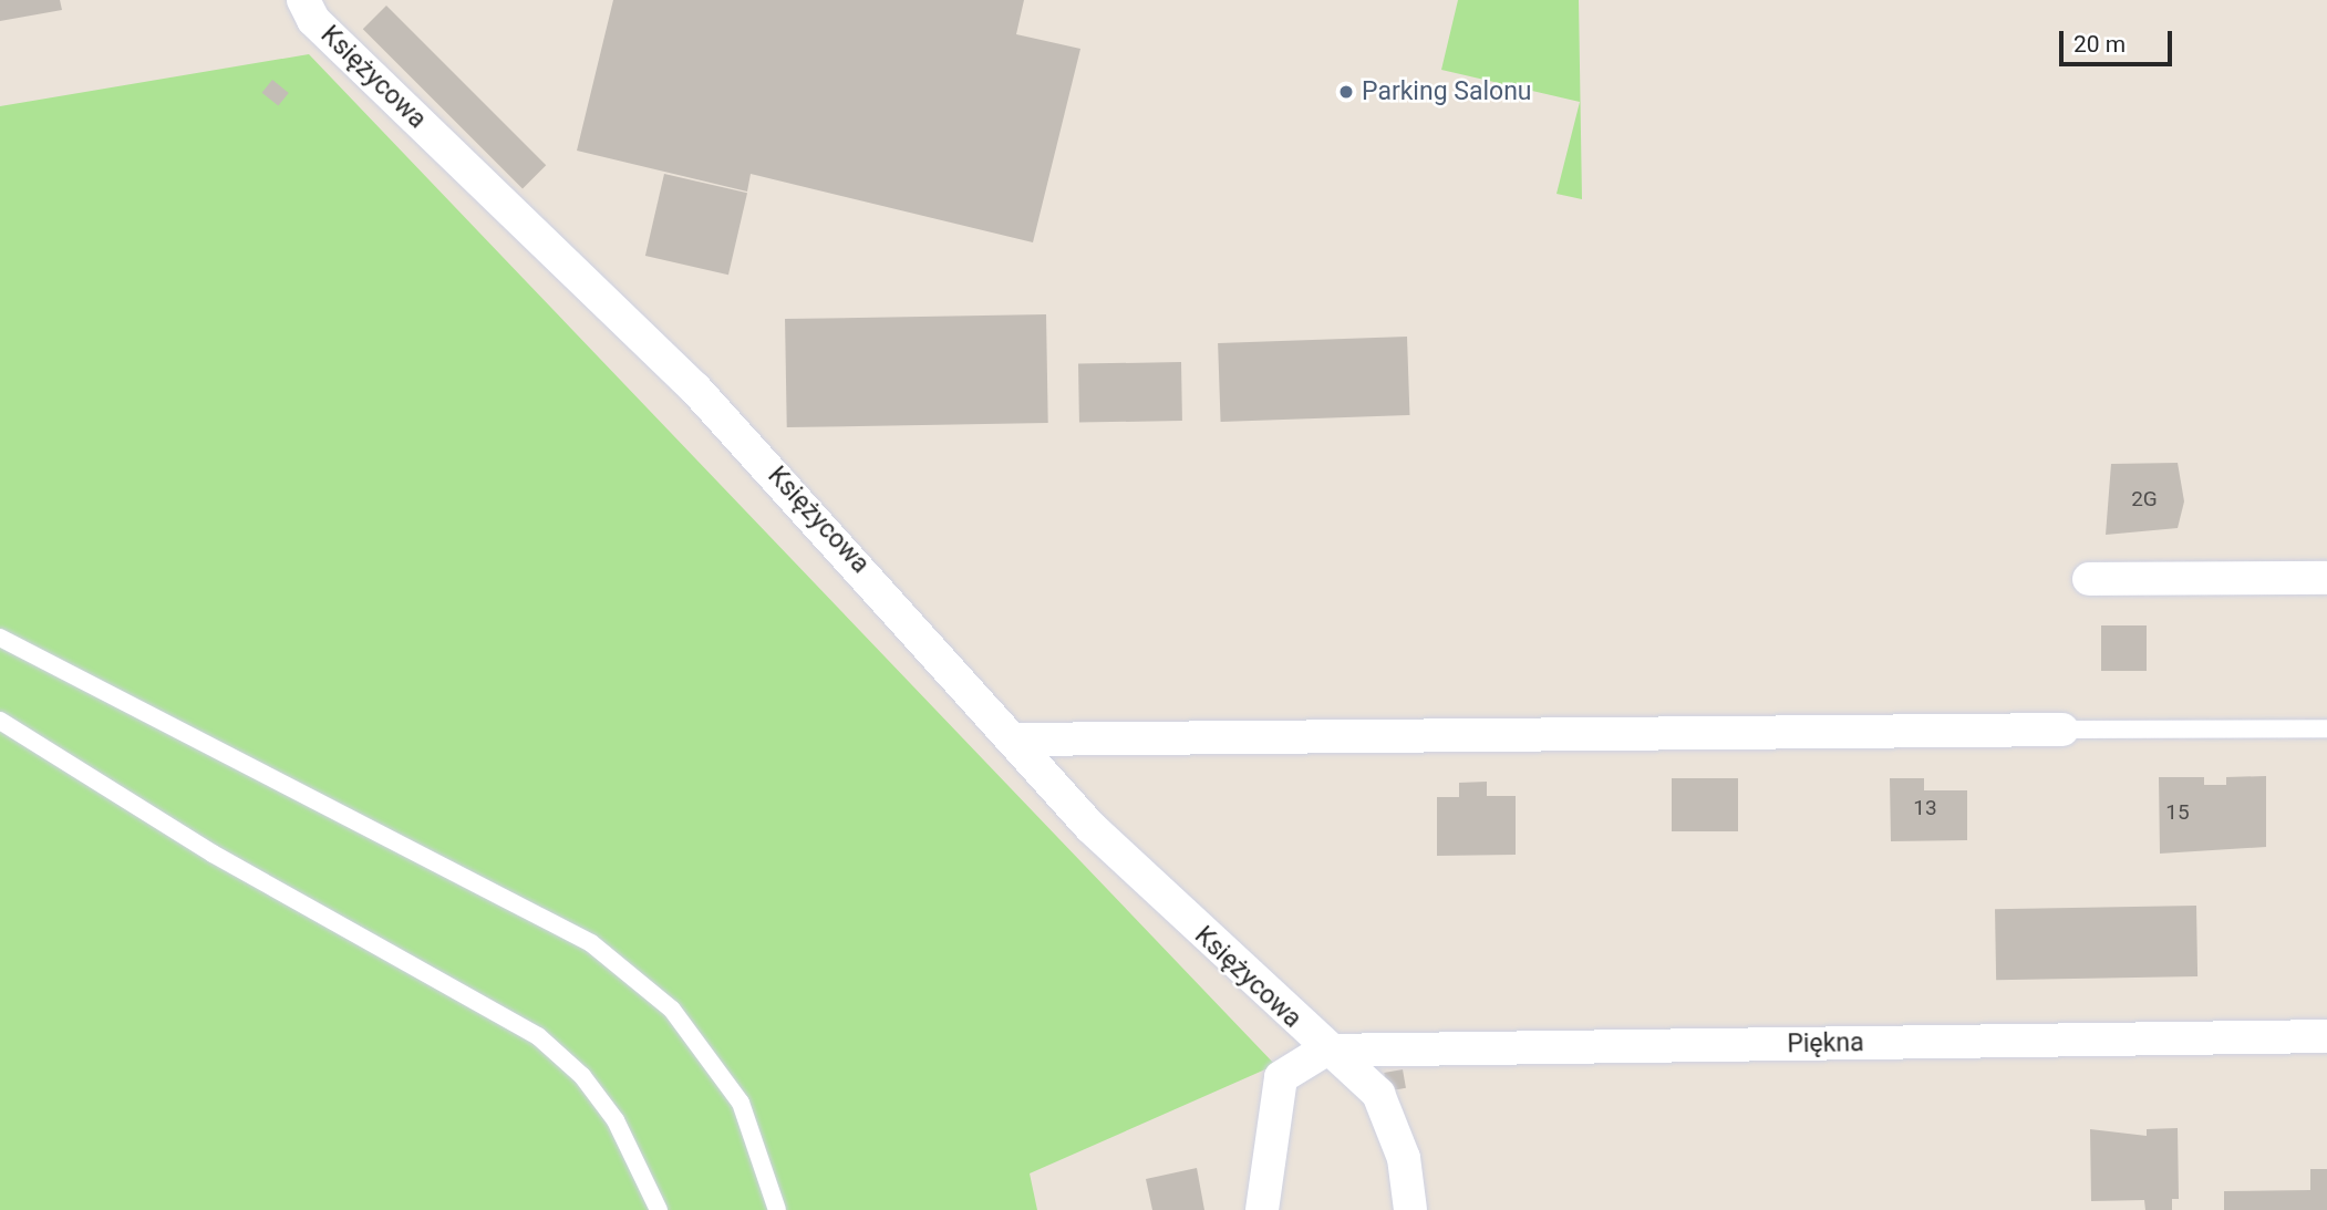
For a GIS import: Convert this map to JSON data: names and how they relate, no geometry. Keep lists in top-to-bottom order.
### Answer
{
  "streets": {
    "street": ["Księżycowa", "Piękna"]
  },
  "crossings": [
    ["Księżycowa", "Piękna"]
  ],
  "places": ["Parking Salonu"],
  "house_numbers": ["2G", "13", "15"],
  "scale_bar": "20 m"
}
